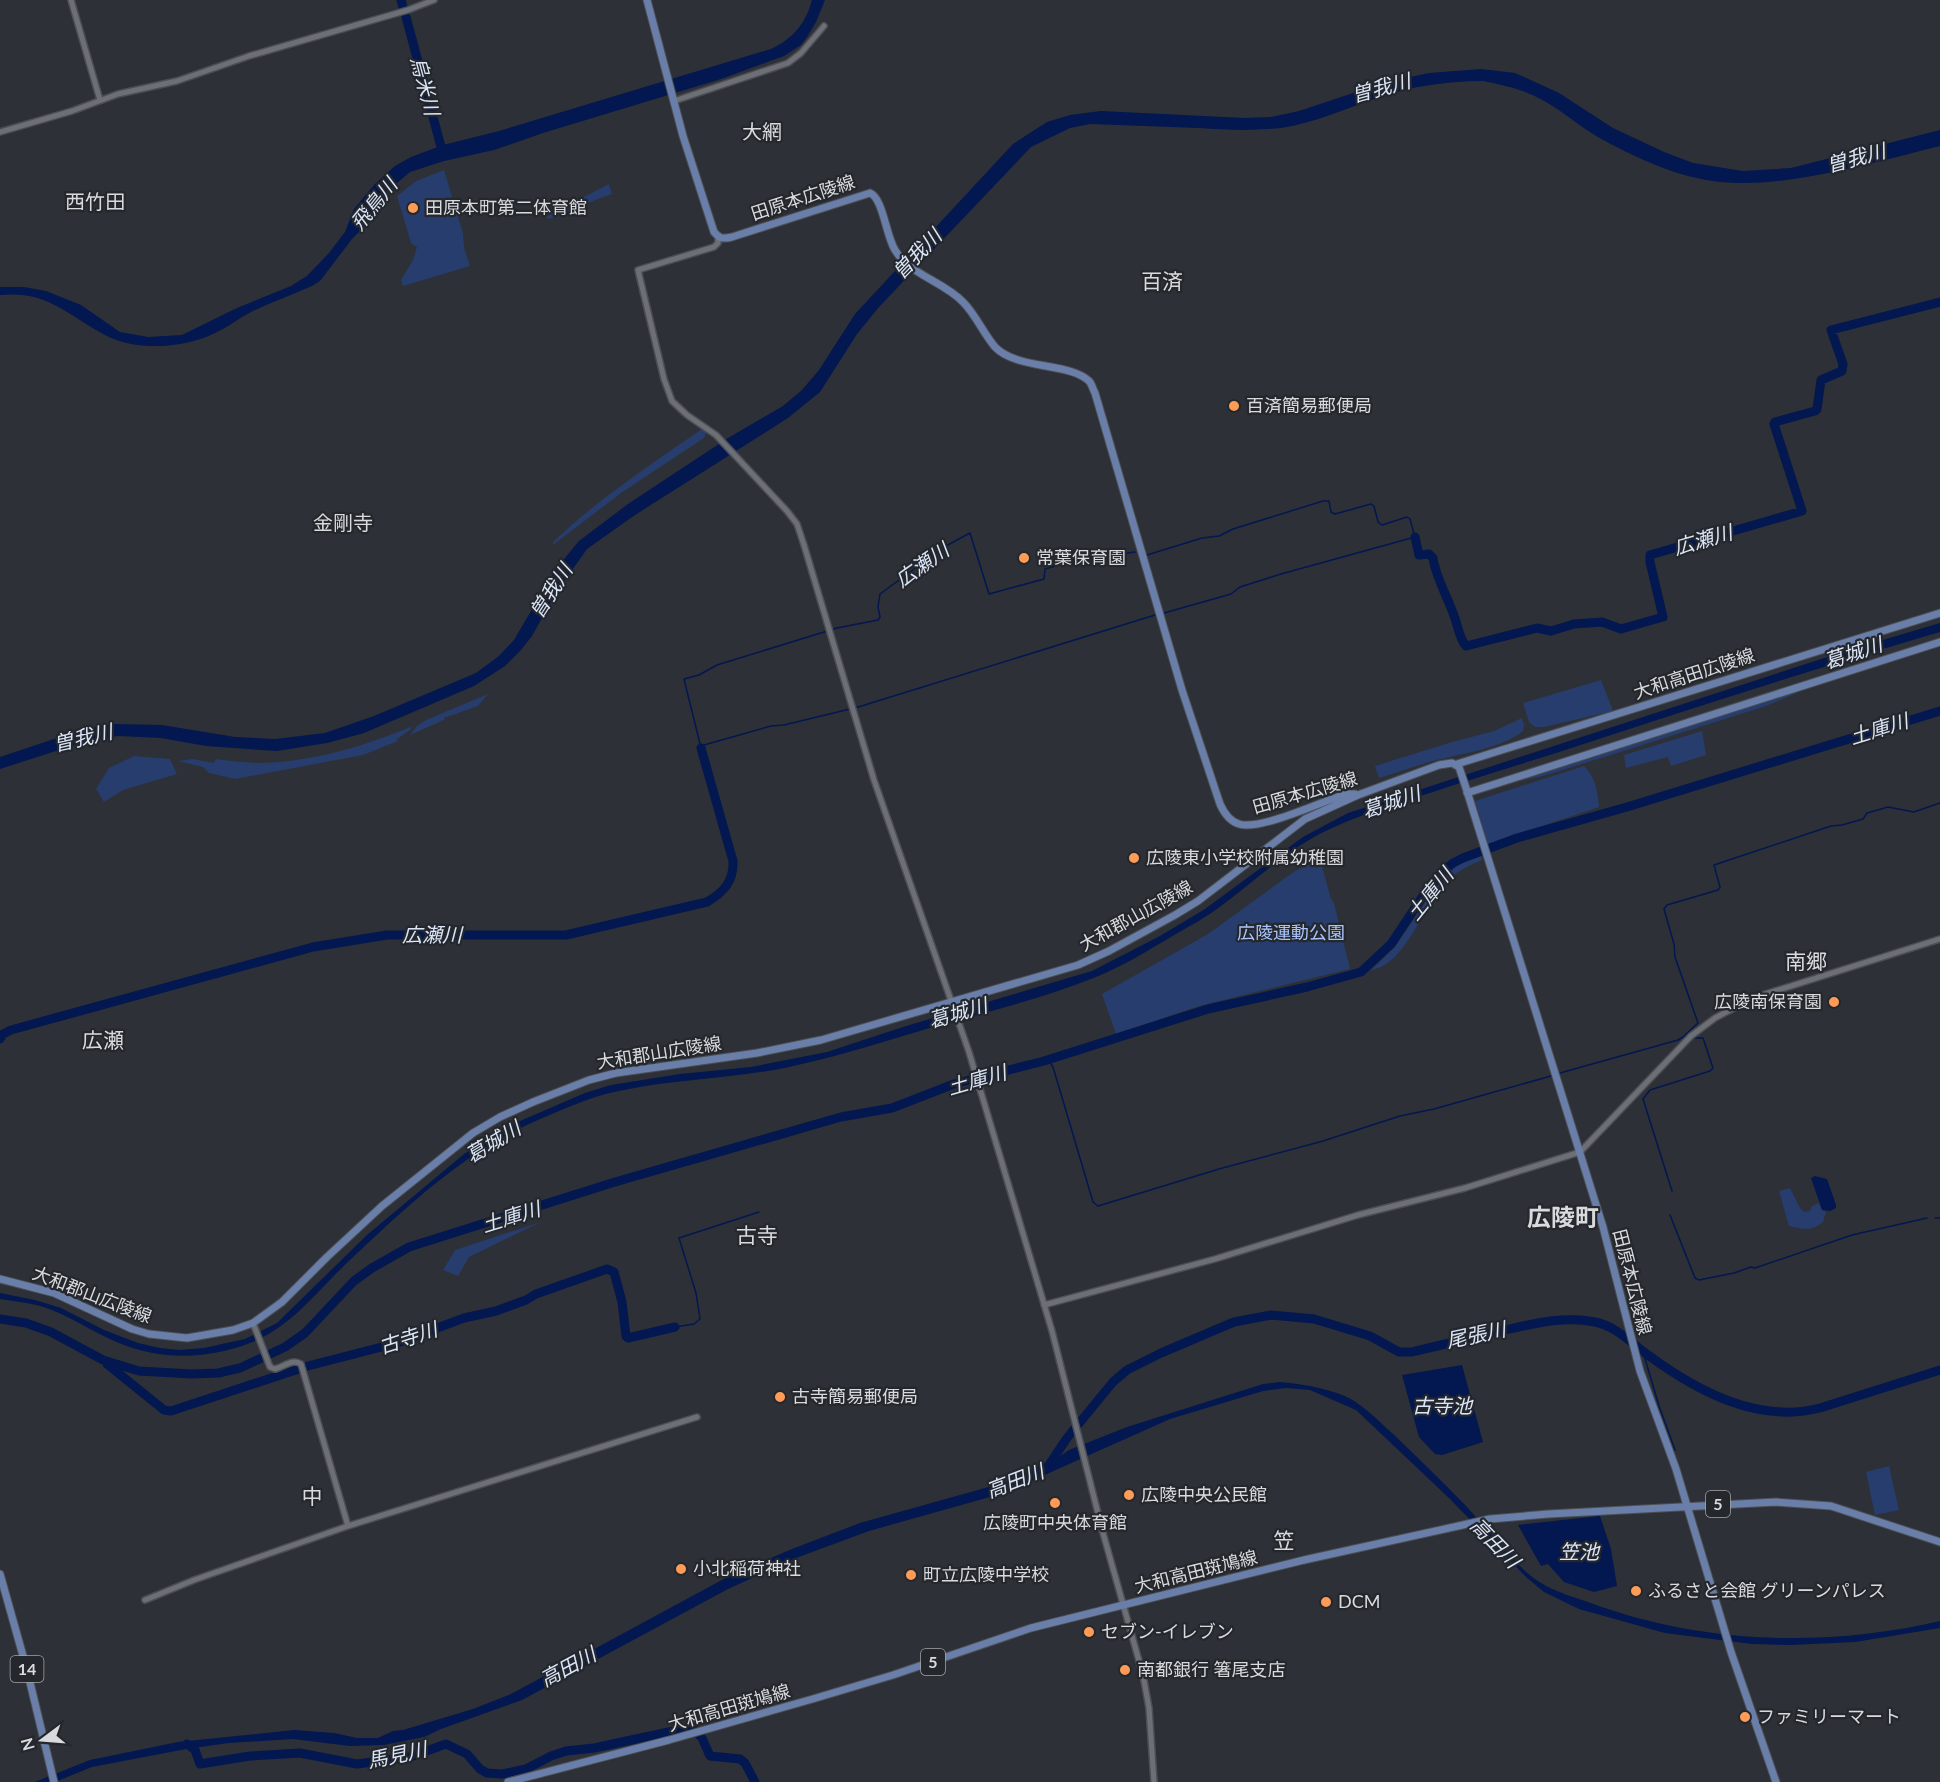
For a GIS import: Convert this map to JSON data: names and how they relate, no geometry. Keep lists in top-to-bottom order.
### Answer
{
  "streets": {
    "main road": [
      "田原本広陵線",
      "大和高田広陵線",
      "大和郡山広陵線",
      "5",
      "大和高田斑鳩線",
      "14"
    ]
  },
  "crossings": [
    ["田原本広陵線", "大和高田広陵線"],
    ["田原本広陵線", "大和郡山広陵線"],
    ["田原本広陵線", "大和高田斑鳩線"]
  ],
  "districts": [
    "大網",
    "西竹田",
    "百済",
    "金剛寺",
    "南郷",
    "広瀬",
    "広陵町",
    "古寺",
    "中",
    "笠"
  ],
  "water": [
    "烏米川",
    "曽我川",
    "飛鳥川",
    "広瀬川",
    "葛城川",
    "土庫川",
    "尾張川",
    "古寺川",
    "古寺池",
    "高田川",
    "笠池",
    "馬見川"
  ],
  "parks": ["広陵運動公園"],
  "places": [
    "田原本町第二体育館",
    "百済簡易郵便局",
    "常葉保育園",
    "広陵東小学校附属幼稚園",
    "広陵南保育園",
    "古寺簡易郵便局",
    "広陵中央公民館",
    "広陵町中央体育館",
    "小北稲荷神社",
    "町立広陵中学校",
    "ふるさと会館 グリーンパレス",
    "DCM",
    "セブン-イレブン",
    "南都銀行 箸尾支店",
    "ファミリーマート"
  ],
  "north": "left"
}
